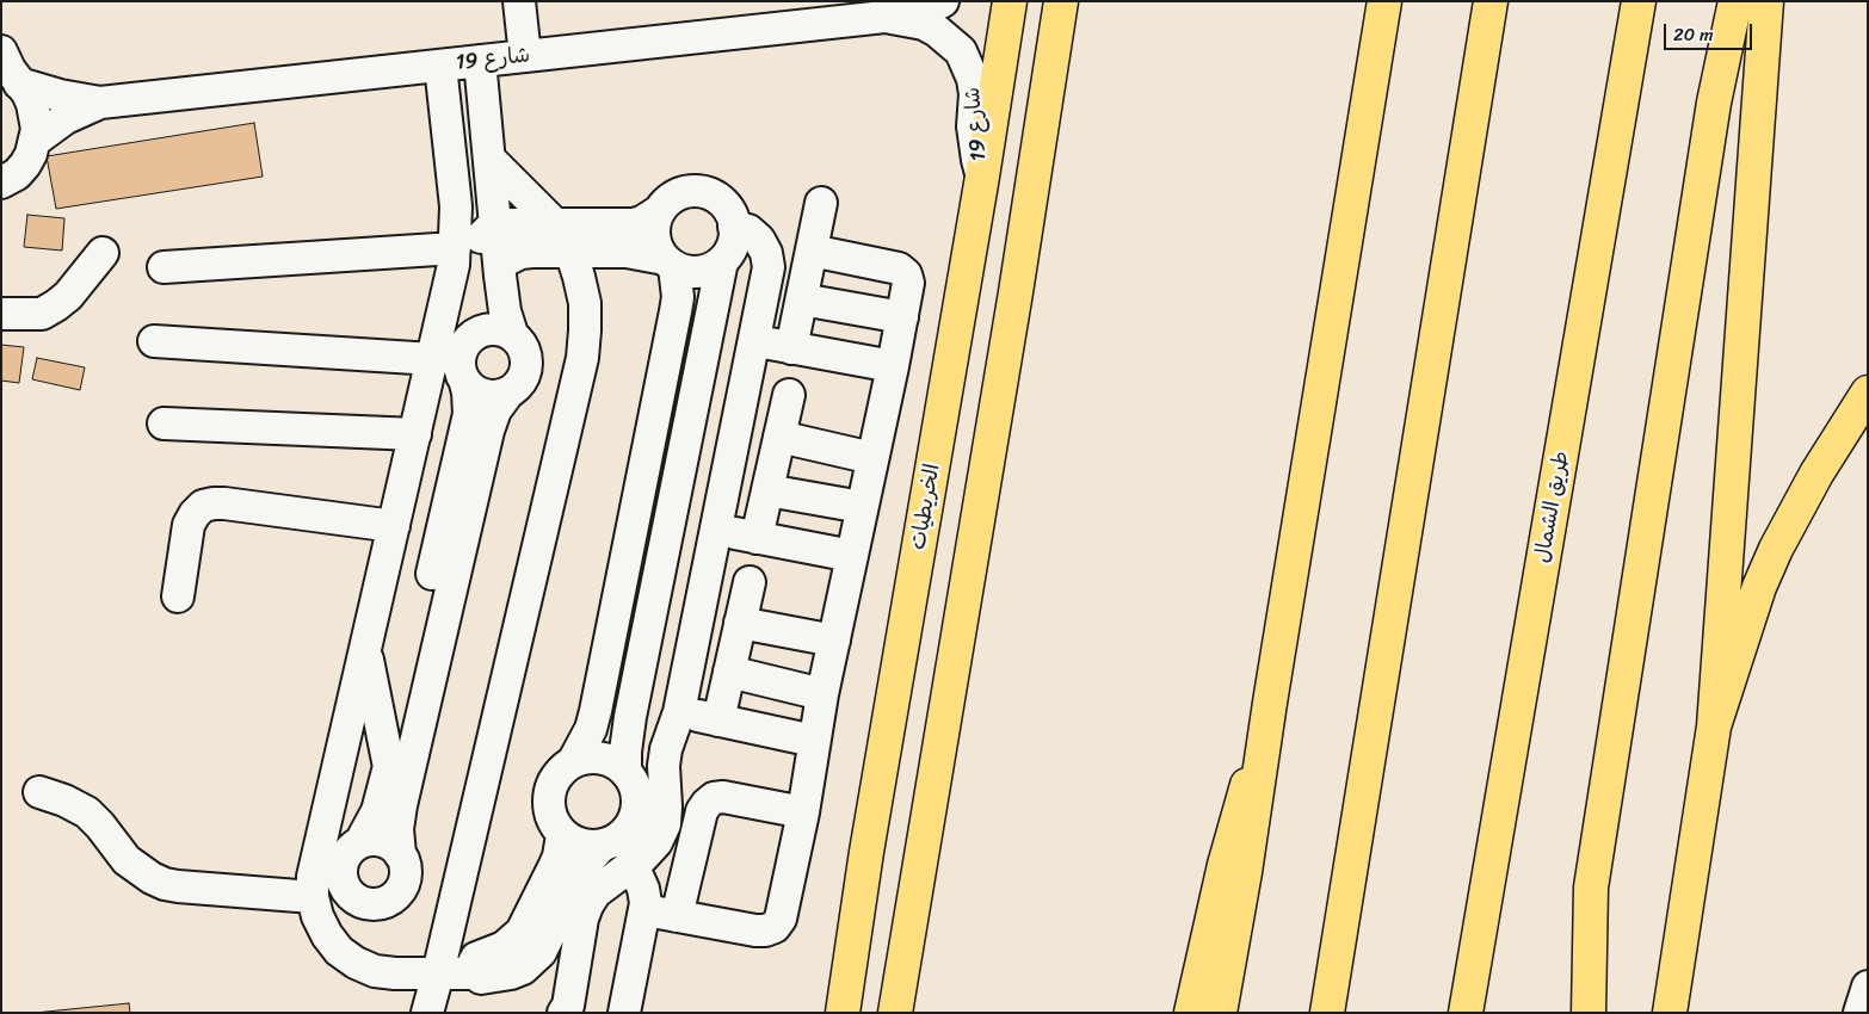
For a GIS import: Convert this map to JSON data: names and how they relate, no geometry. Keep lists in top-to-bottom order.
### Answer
{
  "streets": {
    "main road": ["الخريطيات", "طريق الشمال"],
    "street": ["شارع 19"]
  },
  "crossings": [
    ["شارع 19", "الخريطيات"]
  ],
  "scale_bar": "20 m"
}
